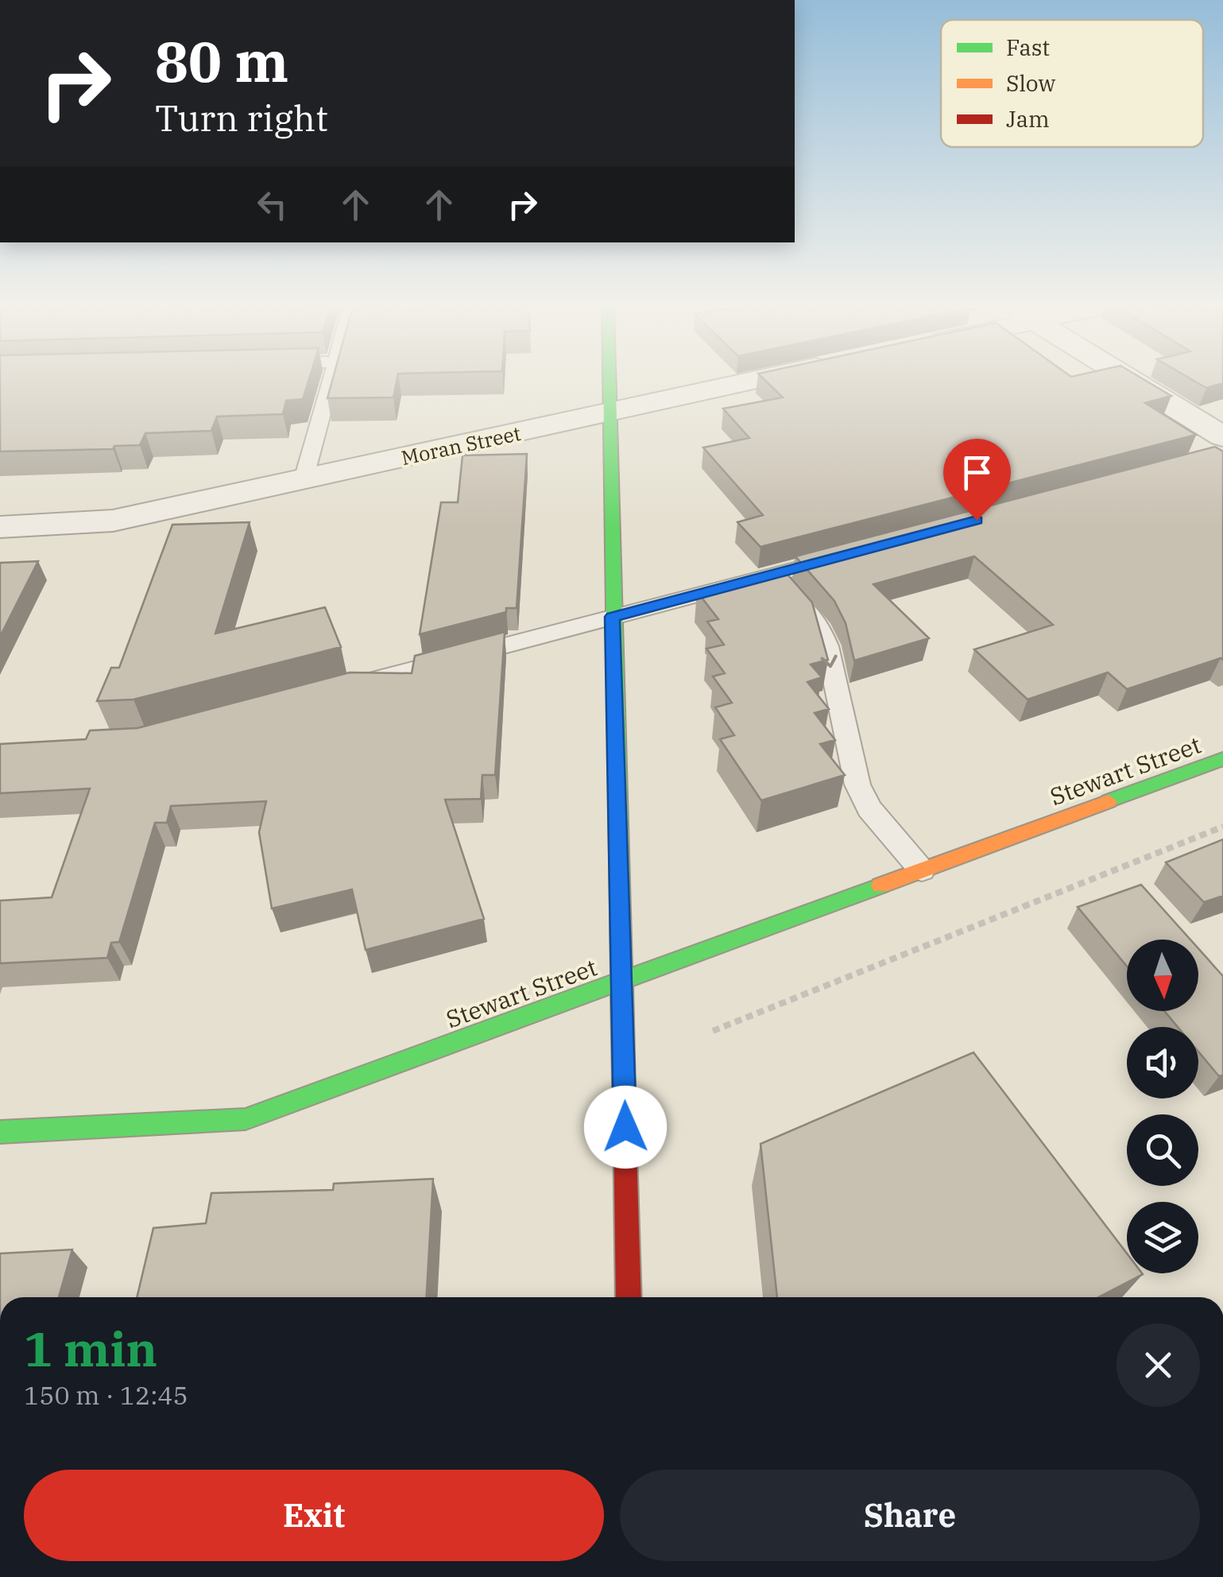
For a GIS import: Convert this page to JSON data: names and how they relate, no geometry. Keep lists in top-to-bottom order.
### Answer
{
  "streets": {
    "street": ["Moran Street", "Stewart Street"]
  },
  "legend": ["Fast", "Slow", "Jam"],
  "north": "bottom",
  "page": {
    "turn": ["80 m", "Turn right"],
    "heading": ["1 min", "150 m · 12:45"],
    "buttons": ["Exit", "Share"]
  }
}
